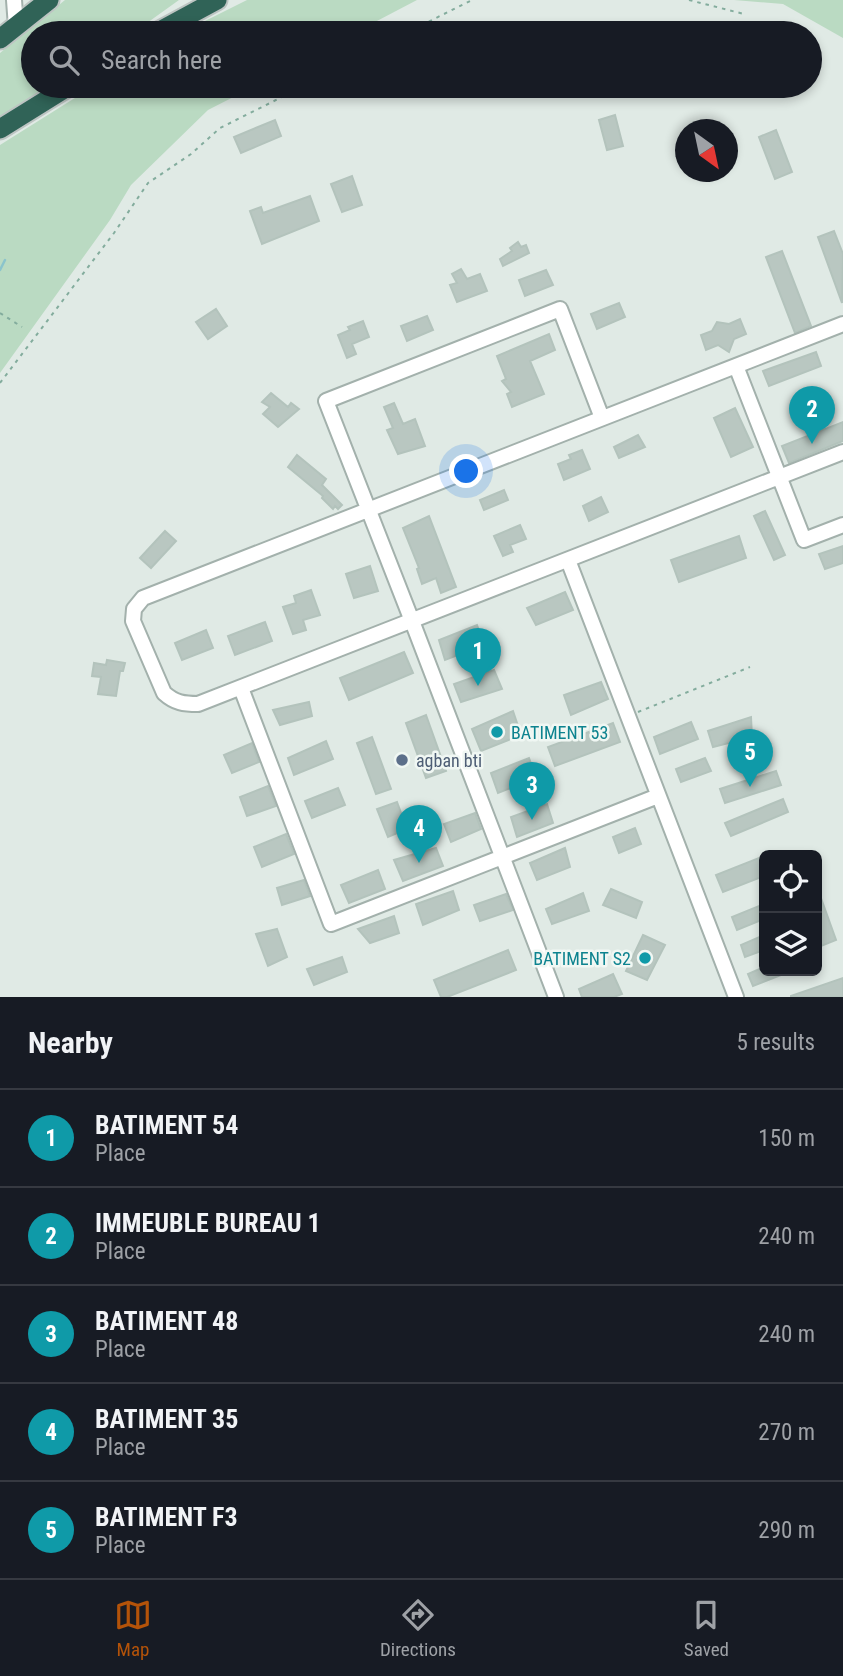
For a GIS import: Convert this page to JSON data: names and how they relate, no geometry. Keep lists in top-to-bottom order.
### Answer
{
  "places": ["BATIMENT 53", "agban bti", "BATIMENT S2"],
  "north": "bottom right",
  "page": {
    "search": "Search here",
    "pins": [
      "2",
      "1",
      "5",
      "3",
      "4"
    ],
    "heading": ["Nearby", "5 results"],
    "list": [
      {
        "mark": "1",
        "name": "BATIMENT 54",
        "note": "Place",
        "value": "150 m"
      },
      {
        "mark": "2",
        "name": "IMMEUBLE BUREAU 1",
        "note": "Place",
        "value": "240 m"
      },
      {
        "mark": "3",
        "name": "BATIMENT 48",
        "note": "Place",
        "value": "240 m"
      },
      {
        "mark": "4",
        "name": "BATIMENT 35",
        "note": "Place",
        "value": "270 m"
      },
      {
        "mark": "5",
        "name": "BATIMENT F3",
        "note": "Place",
        "value": "290 m"
      }
    ],
    "nav": ["Map", "Directions", "Saved"]
  }
}
